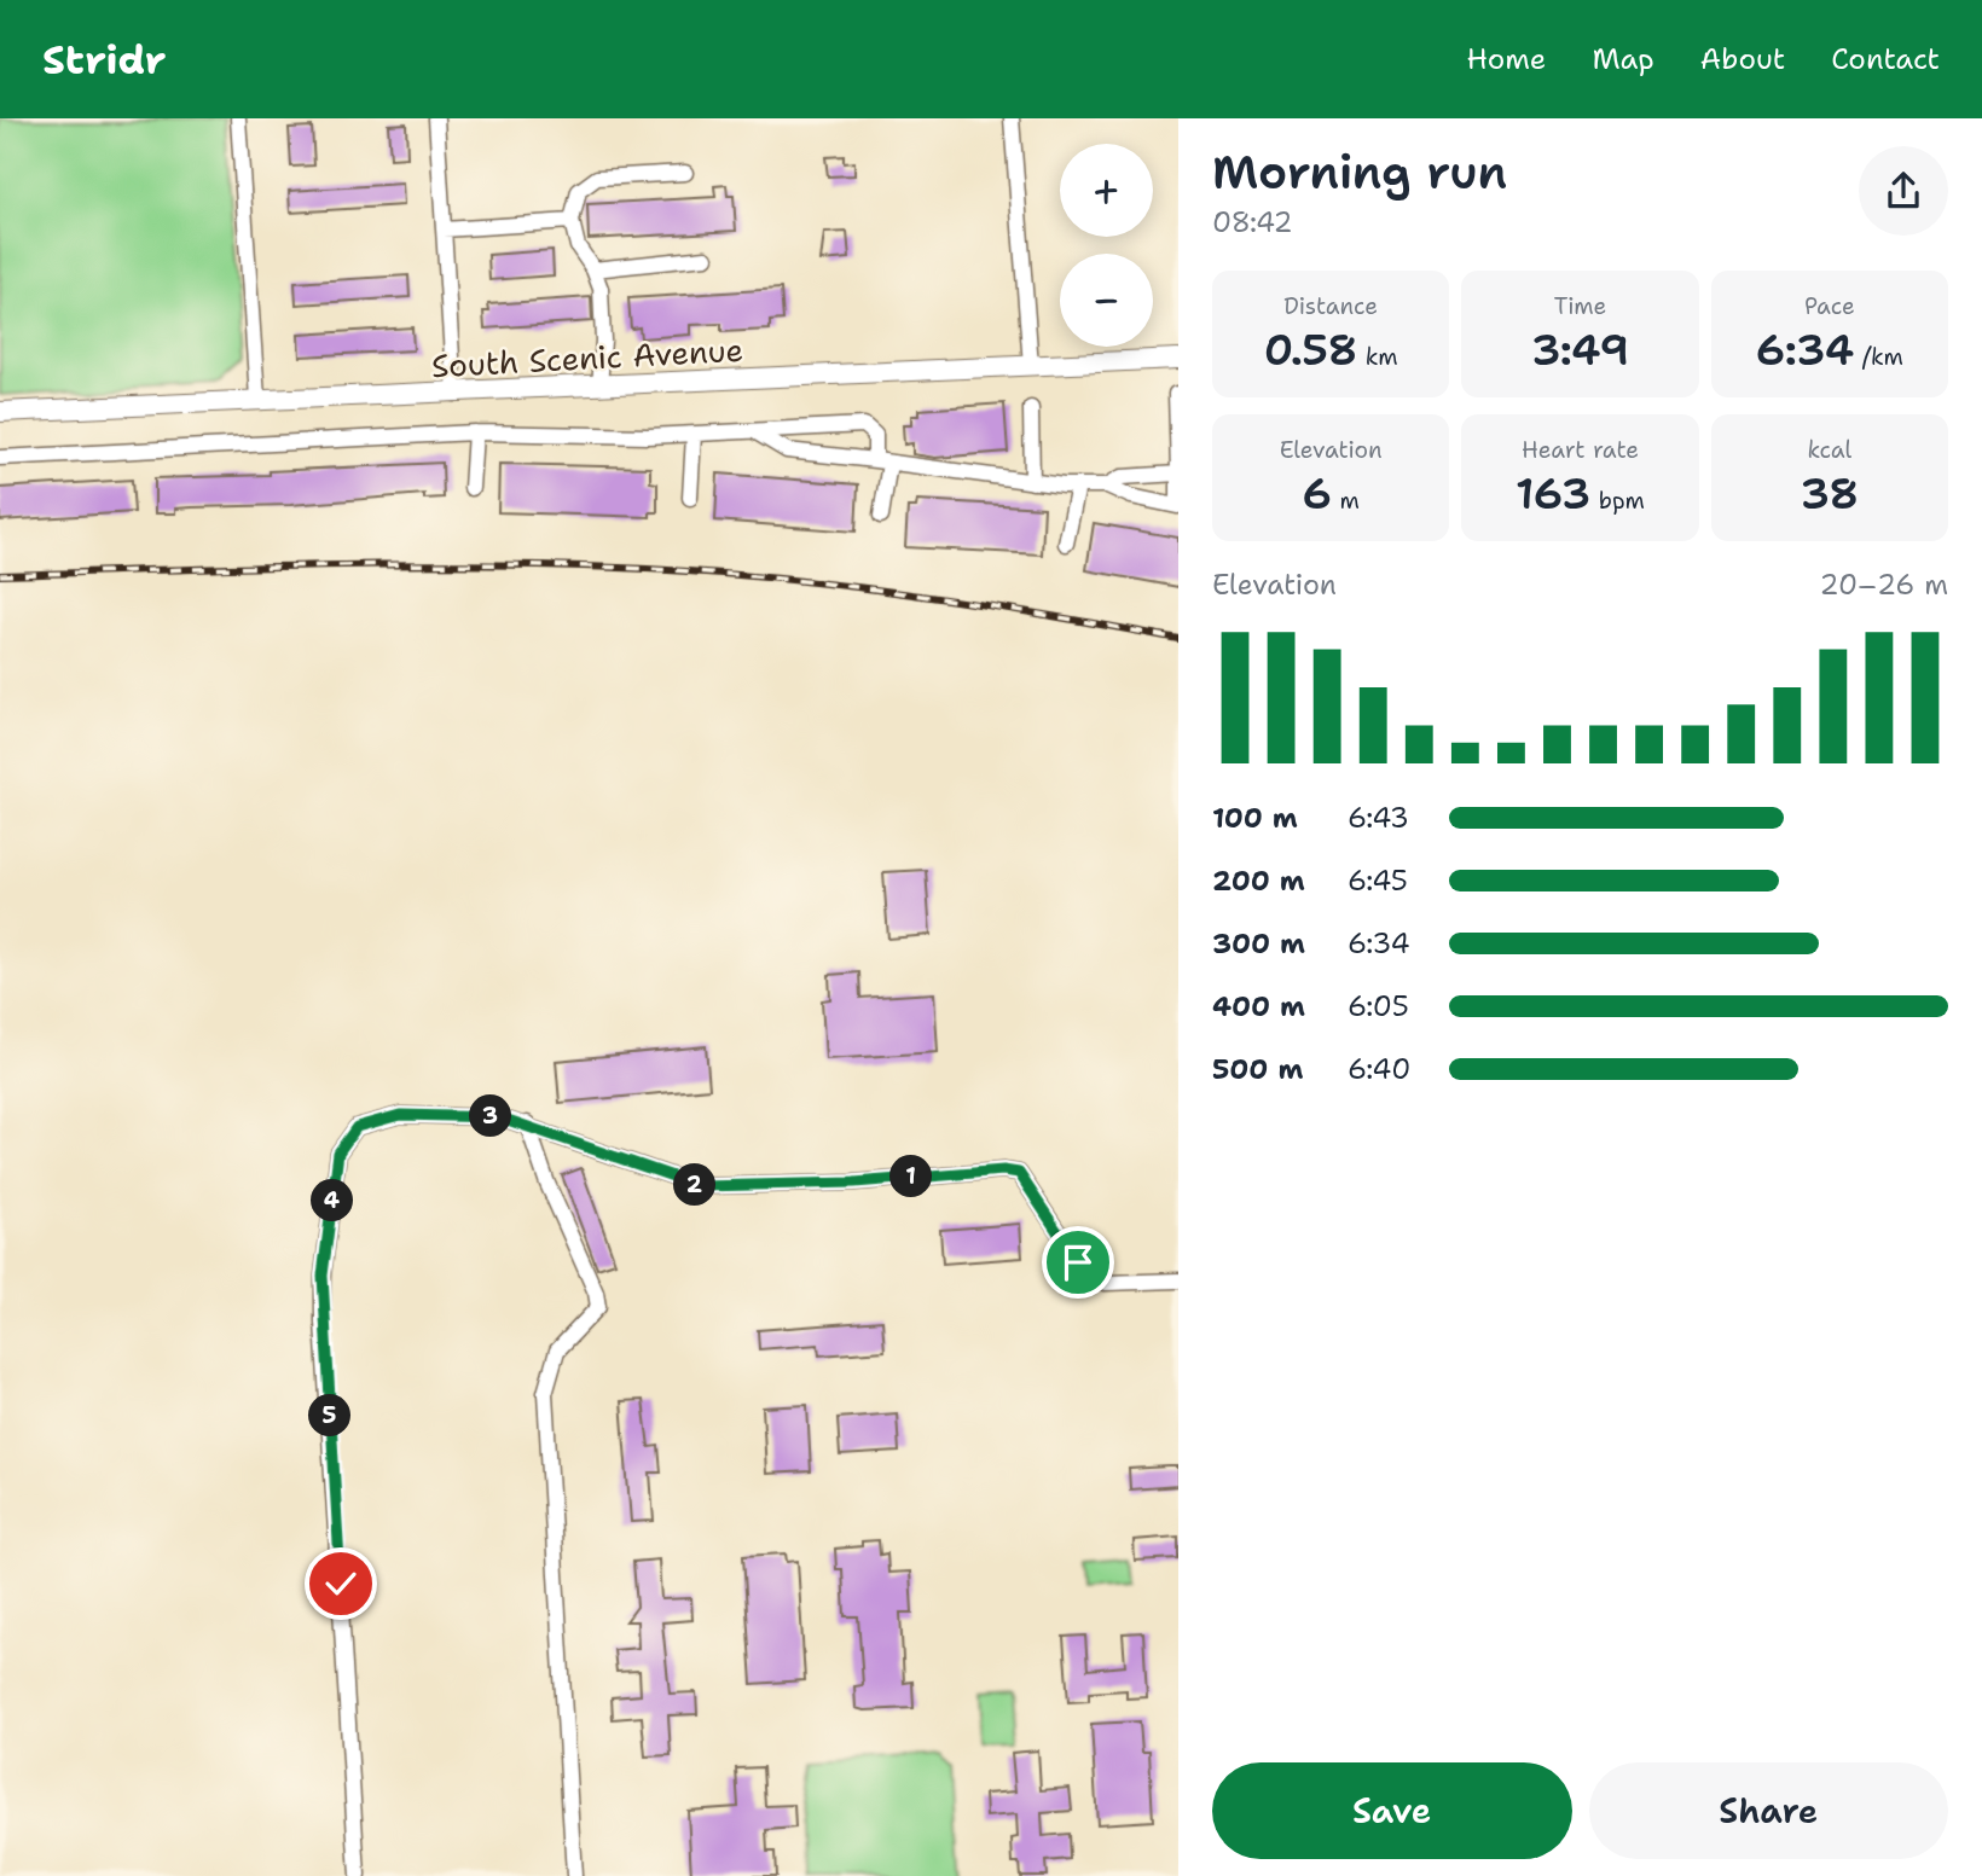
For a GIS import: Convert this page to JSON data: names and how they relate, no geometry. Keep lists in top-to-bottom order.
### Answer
{
  "streets": {
    "main road": ["South Scenic Avenue"]
  },
  "page": {
    "header": "Stridr",
    "nav": [
      "Home",
      "Map",
      "About",
      "Contact"
    ],
    "heading": ["Morning run", "08:42"],
    "map_buttons": ["+", "−"],
    "stats": [
      ["Distance", "0.58 km"],
      ["Time", "3:49"],
      ["Pace", "6:34 /km"],
      ["Elevation", "6 m"],
      ["Heart rate", "163 bpm"],
      ["kcal", "38"]
    ],
    "chart": ["Elevation", "20–26 m"],
    "list": [
      {
        "name": "100 m",
        "note": "6:43"
      },
      {
        "name": "200 m",
        "note": "6:45"
      },
      {
        "name": "300 m",
        "note": "6:34"
      },
      {
        "name": "400 m",
        "note": "6:05"
      },
      {
        "name": "500 m",
        "note": "6:40"
      }
    ],
    "pins": [
      "3",
      "1",
      "2",
      "4",
      "5"
    ],
    "buttons": ["Save", "Share"]
  }
}
